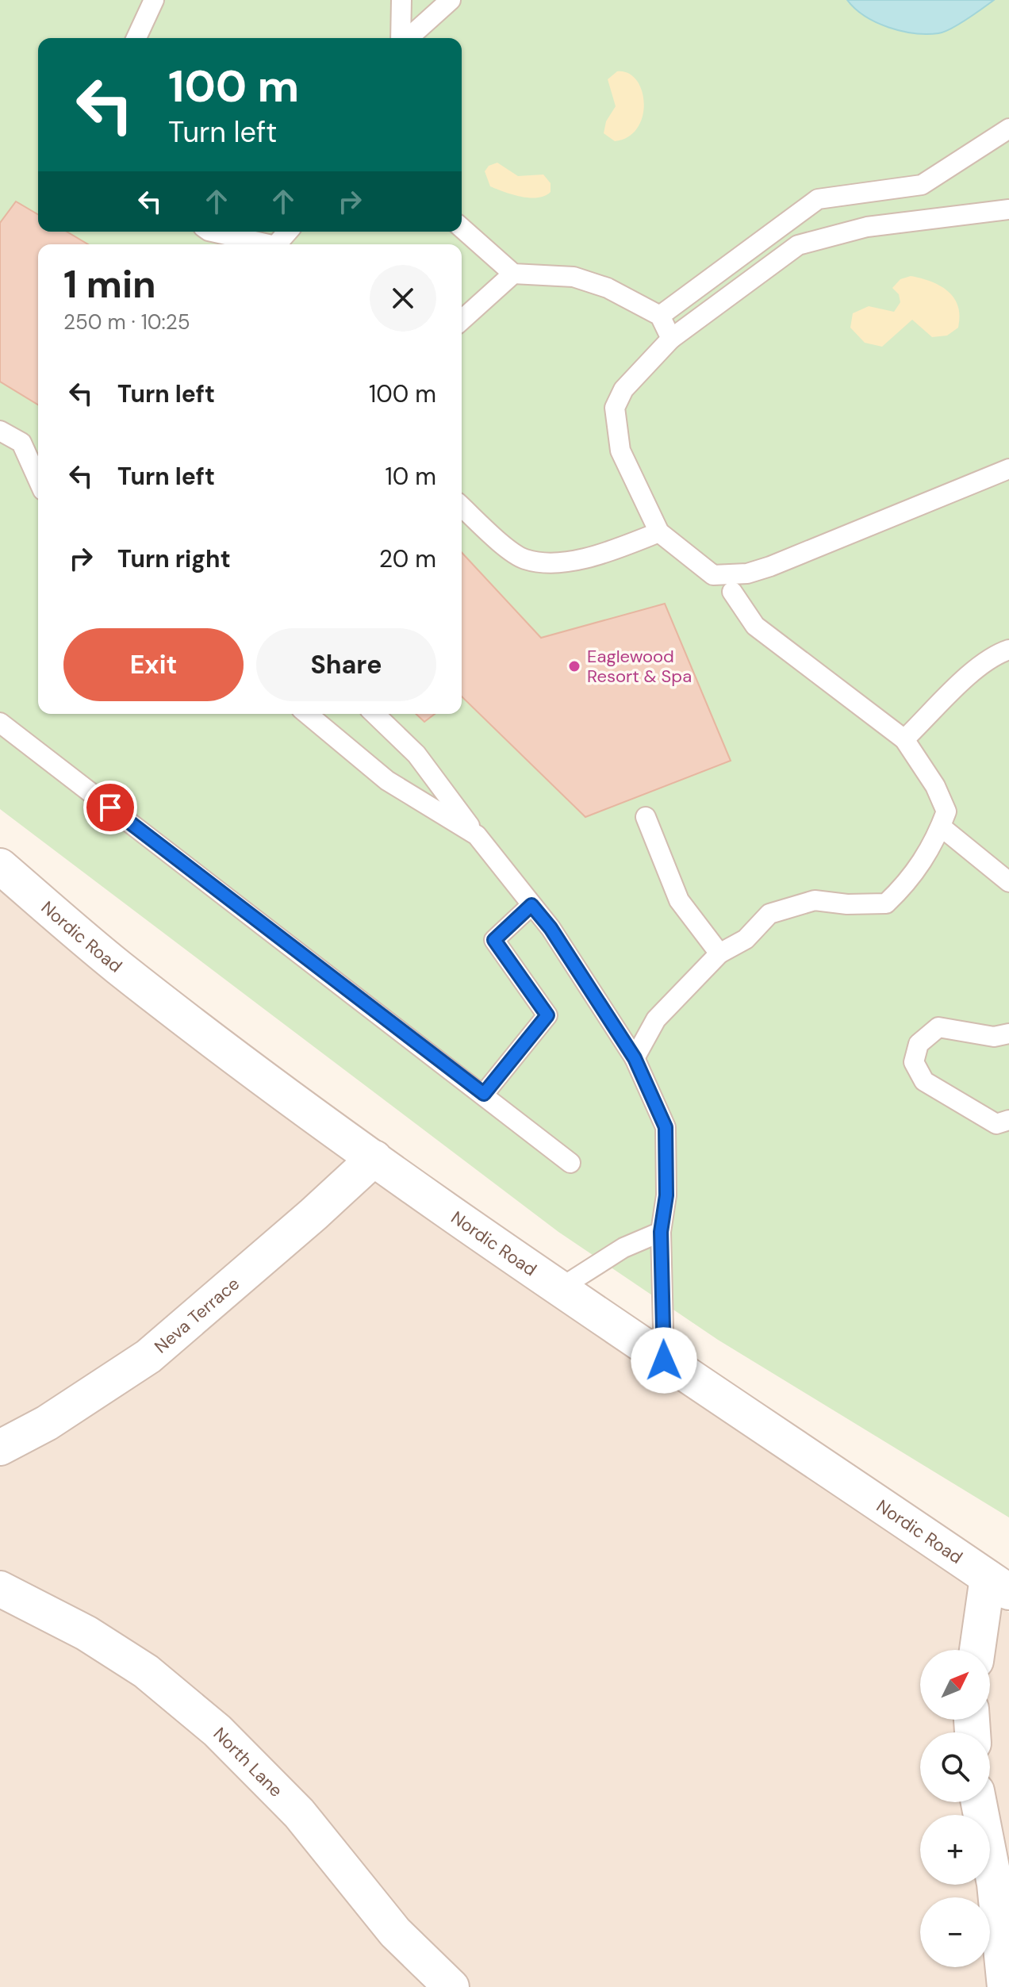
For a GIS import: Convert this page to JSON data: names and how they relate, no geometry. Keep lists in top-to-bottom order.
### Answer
{
  "streets": {
    "street": ["Nordic Road", "Neva Terrace", "North Lane"]
  },
  "crossings": [
    ["Nordic Road", "Neva Terrace"]
  ],
  "places": ["Eaglewood Resort & Spa"],
  "north": "top right",
  "page": {
    "turn": ["100 m", "Turn left"],
    "heading": ["1 min", "250 m · 10:25"],
    "list": [
      {
        "name": "Turn left",
        "value": "100 m"
      },
      {
        "name": "Turn left",
        "value": "10 m"
      },
      {
        "name": "Turn right",
        "value": "20 m"
      }
    ],
    "buttons": ["Exit", "Share"],
    "map_buttons": ["+", "−"]
  }
}
